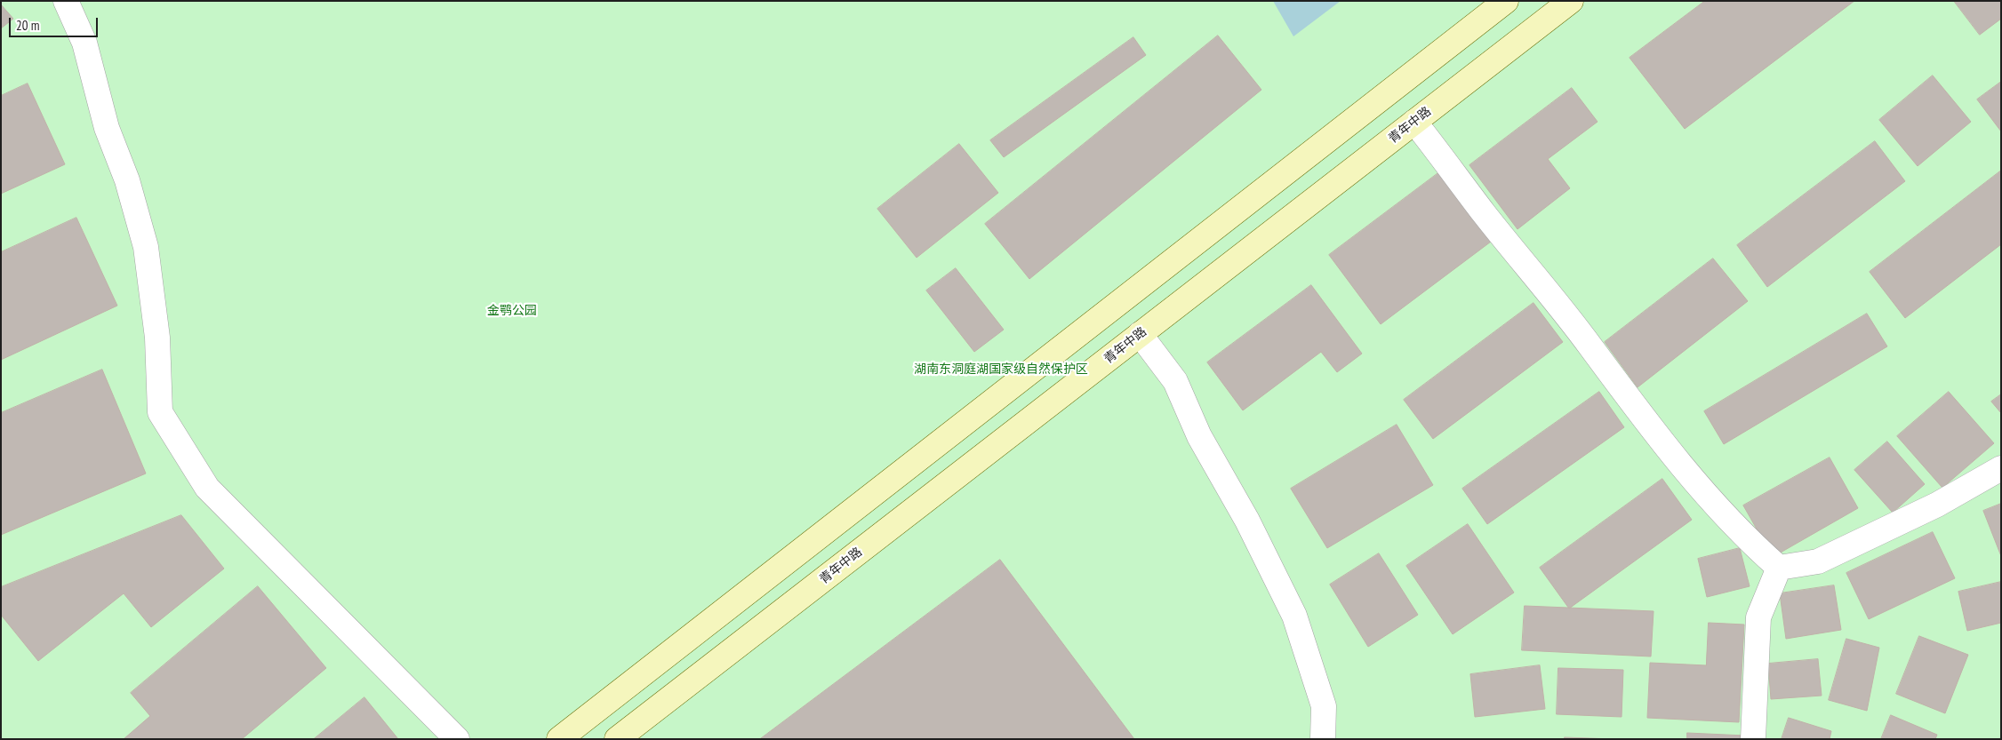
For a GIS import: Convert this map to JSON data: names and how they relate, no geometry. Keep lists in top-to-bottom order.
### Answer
{
  "streets": {
    "main road": ["青年中路"]
  },
  "parks": ["金鹗公园", "湖南东洞庭湖国家级自然保护区"],
  "scale_bar": "20 m"
}
